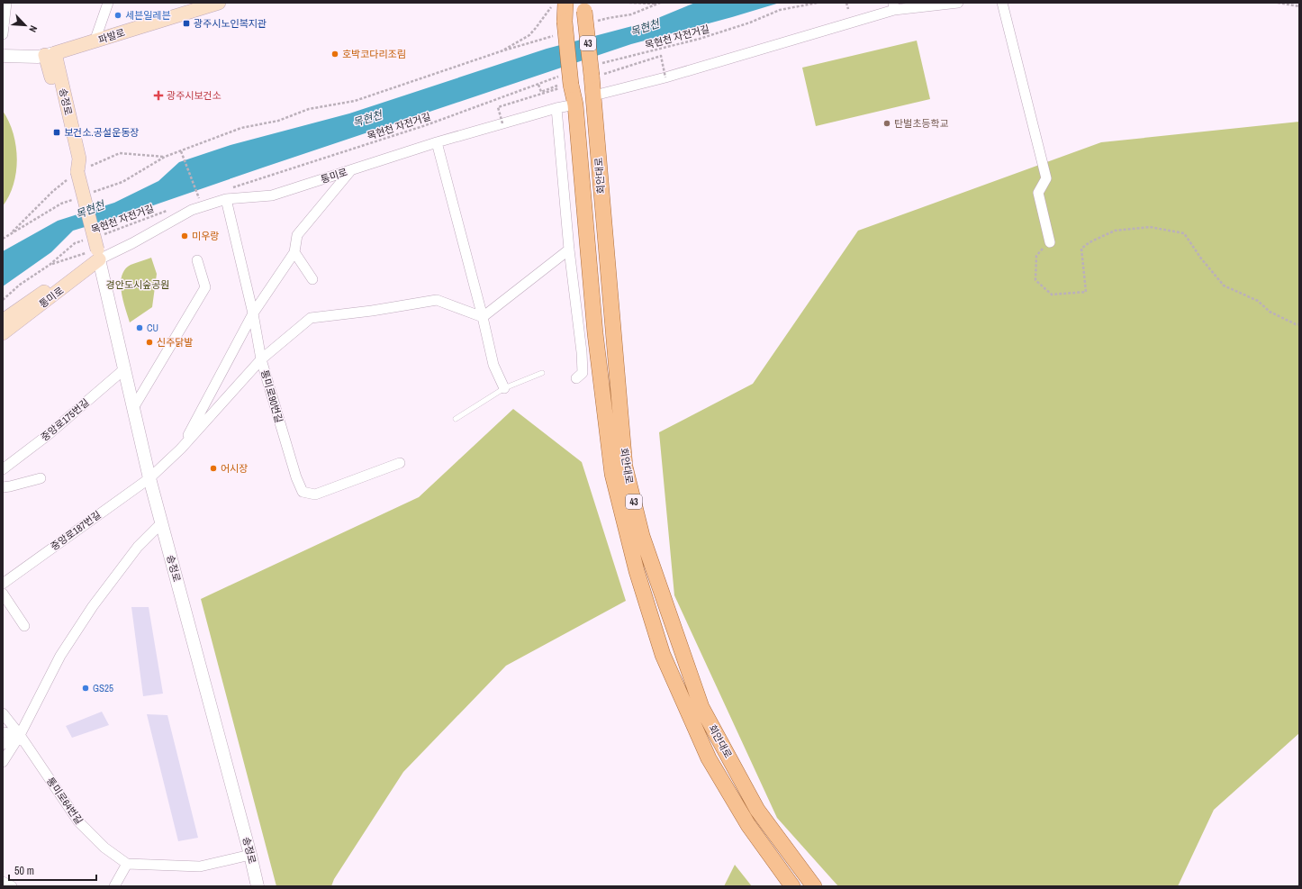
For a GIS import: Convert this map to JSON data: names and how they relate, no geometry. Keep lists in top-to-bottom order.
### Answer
{
  "streets": {
    "main road": [
      "파발로",
      "43",
      "통미로",
      "회안대로"
    ],
    "street": [
      "송정로",
      "통미로90번길",
      "중앙로175번길",
      "중앙로187번길",
      "통미로64번길"
    ],
    "path": ["목현천 자전거길"]
  },
  "crossings": [
    ["목현천 자전거길", "43"],
    ["목현천 자전거길", "회안대로"],
    ["43", "회안대로"],
    ["송정로", "통미로"],
    ["송정로", "중앙로175번길"],
    ["송정로", "중앙로187번길"],
    ["통미로", "회안대로"],
    ["통미로", "통미로90번길"]
  ],
  "water": ["목현천"],
  "parks": ["경안도시숲공원"],
  "places": {
    "other": [
      "세븐일레븐",
      "호박코다리조림",
      "탄벌초등학교",
      "미우랑",
      "CU",
      "신주닭발",
      "어시장",
      "GS25"
    ],
    "transit": ["광주시노인복지관", "보건소.공설운동장"],
    "health": ["광주시보건소"]
  },
  "scale_bar": "50 m",
  "north": "bottom right"
}
